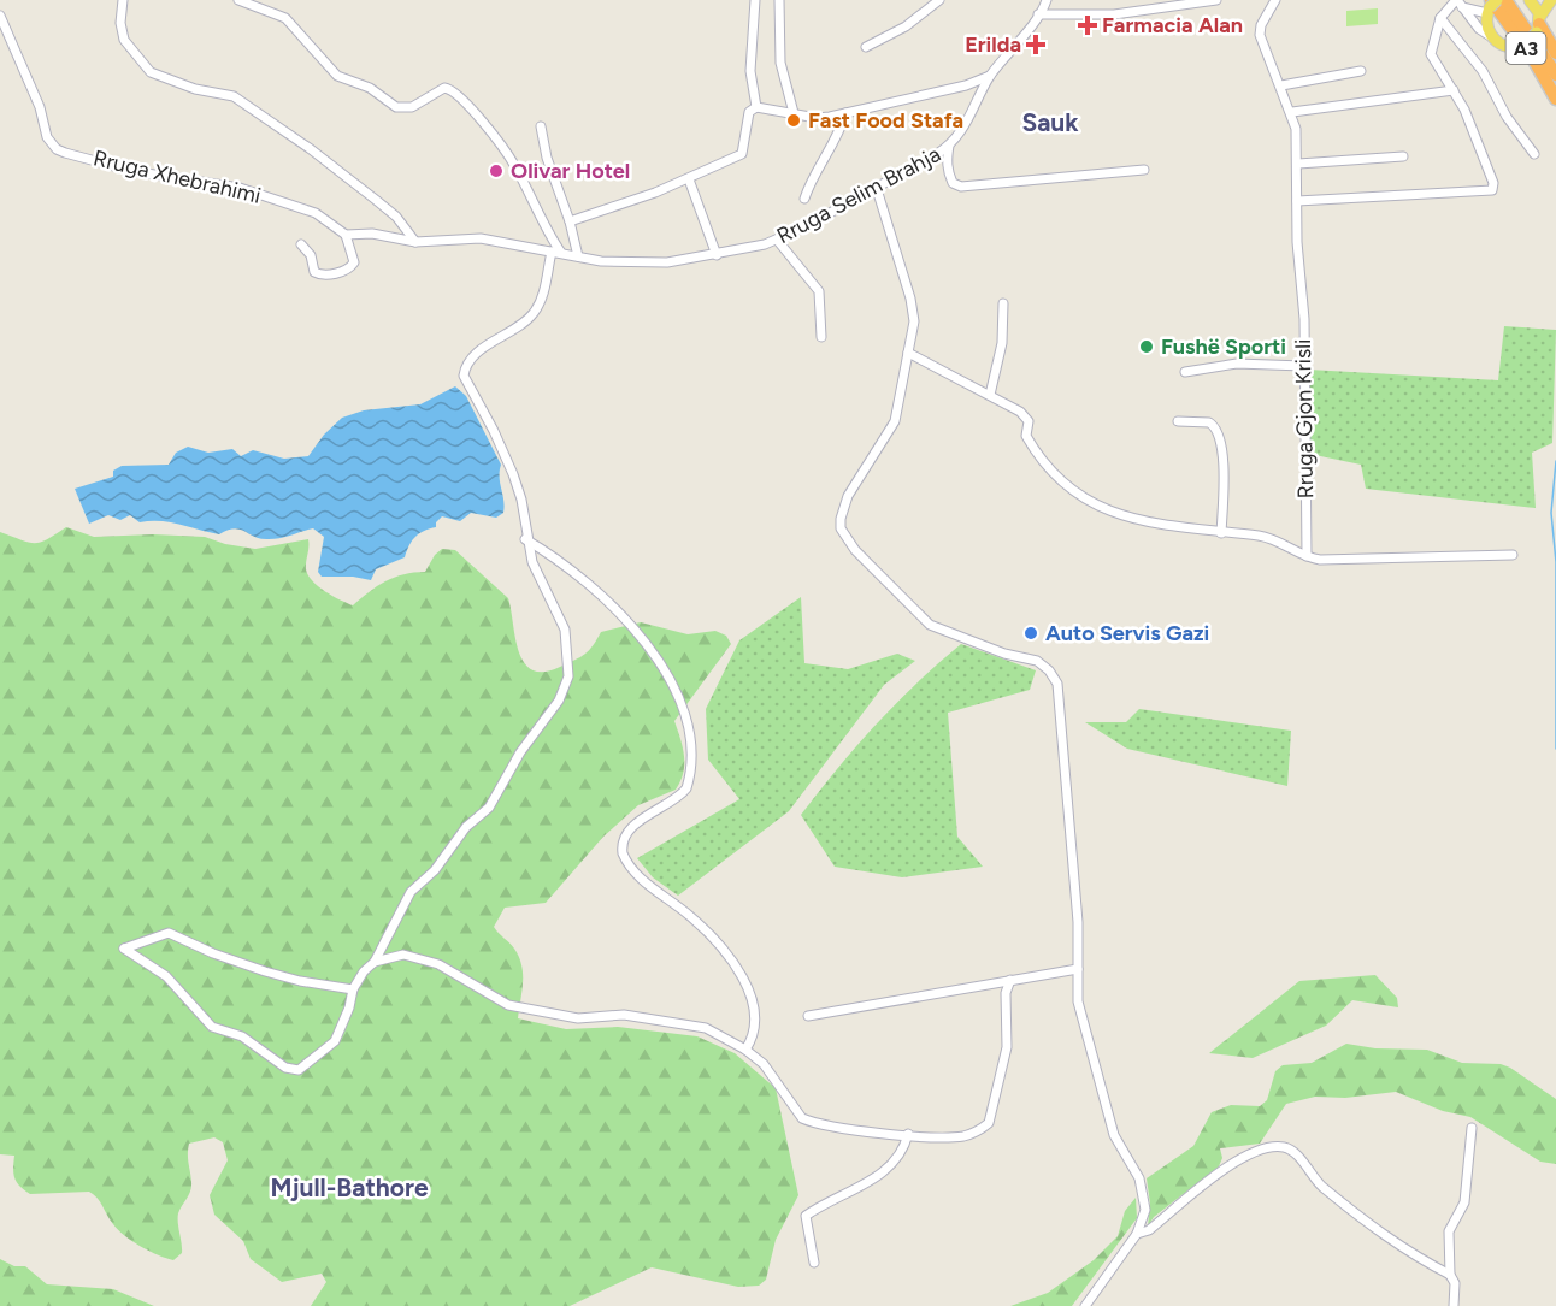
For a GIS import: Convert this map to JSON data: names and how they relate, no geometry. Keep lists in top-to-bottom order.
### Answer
{
  "streets": {
    "highway": ["A3"],
    "street": ["Rruga Xhebrahimi", "Rruga Selim Brahja", "Rruga Gjon Krisli"]
  },
  "districts": ["Sauk", "Mjull-Bathore"],
  "places": {
    "health": ["Farmacia Alan", "Erilda"],
    "other": [
      "Fast Food Stafa",
      "Olivar Hotel",
      "Fushë Sporti",
      "Auto Servis Gazi"
    ]
  }
}
